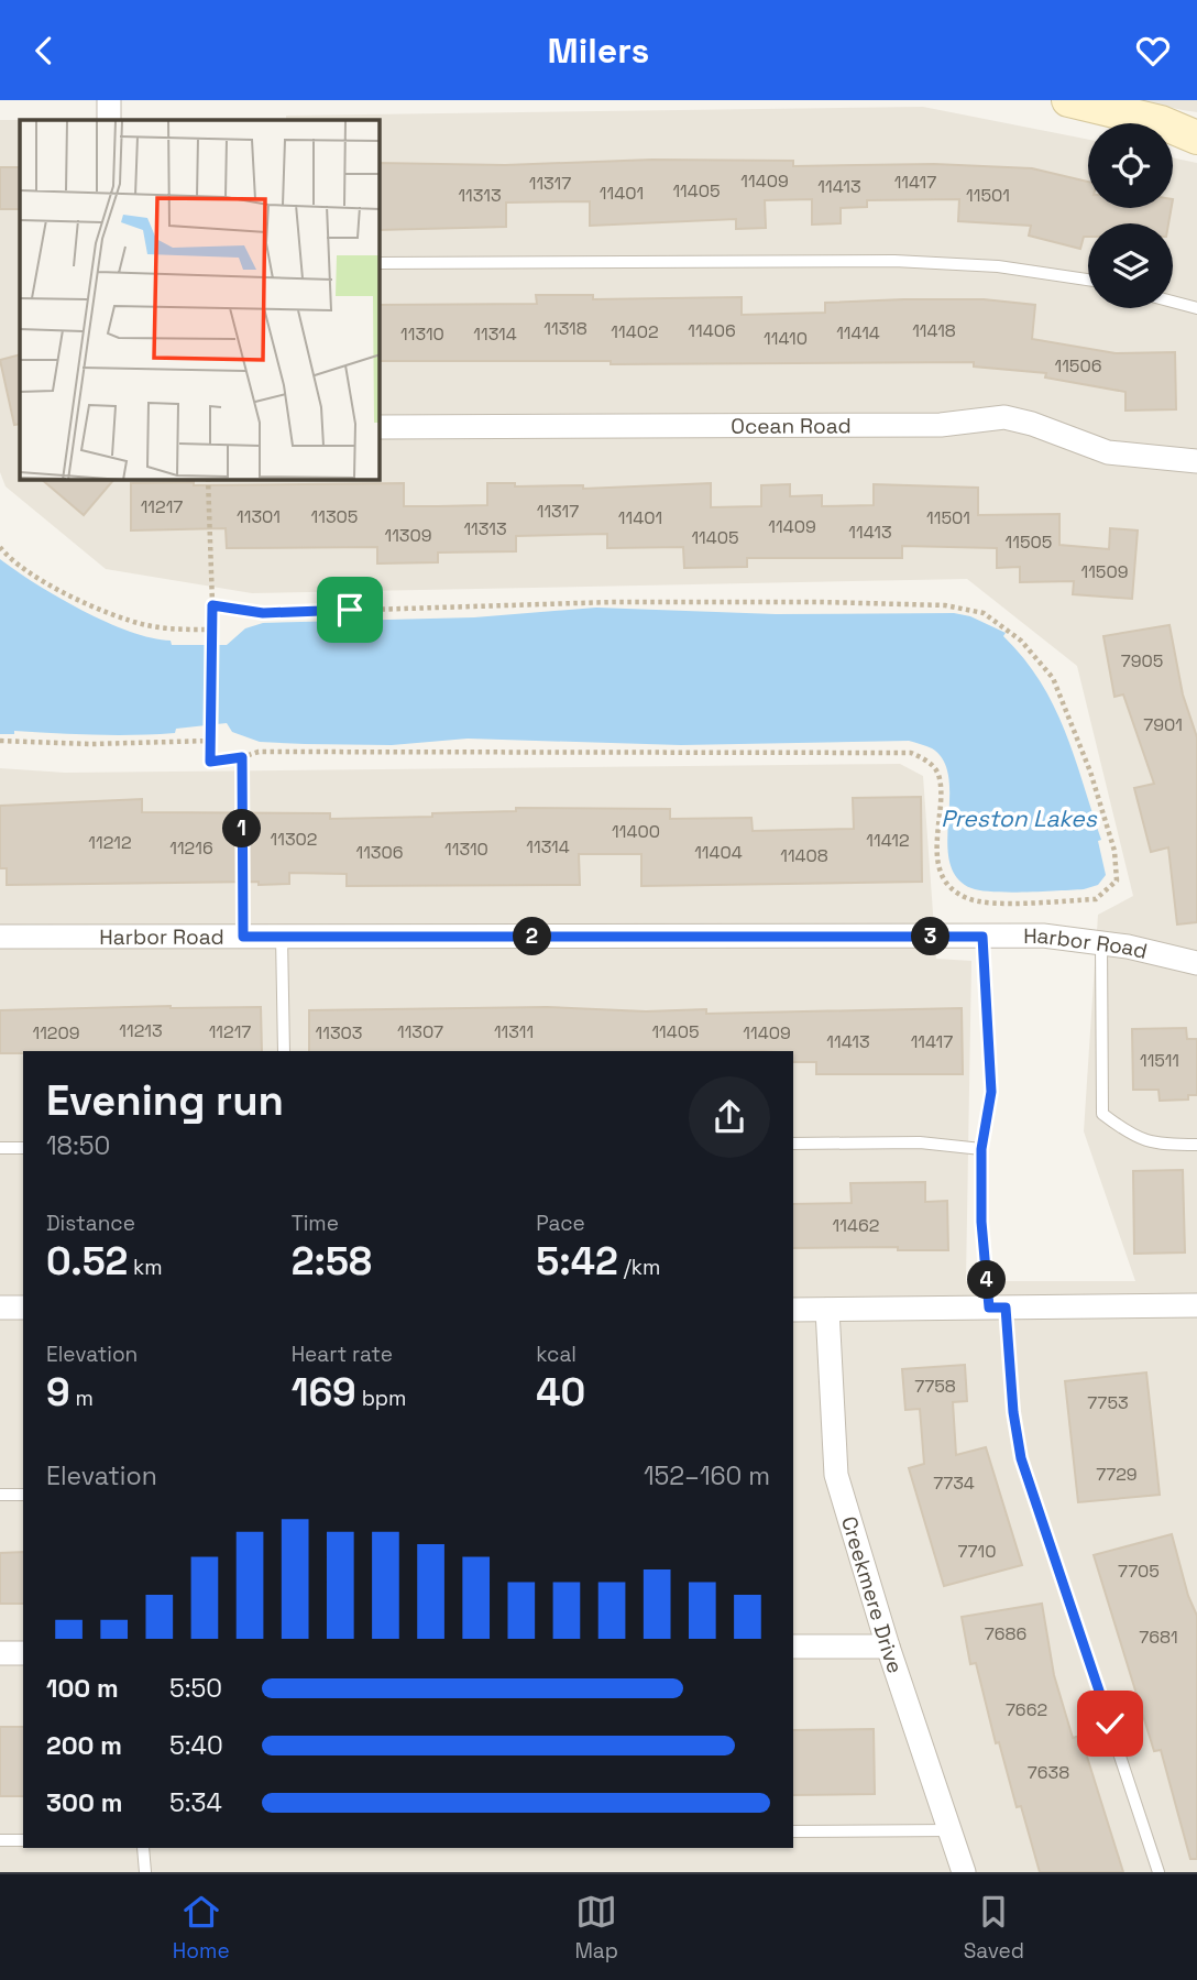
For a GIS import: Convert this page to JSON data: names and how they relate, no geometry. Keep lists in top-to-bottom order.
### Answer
{
  "streets": {
    "street": ["Ocean Road", "Harbor Road", "Creekmere Drive"]
  },
  "water": ["Preston Lakes"],
  "house_numbers": [
    "11409",
    "11417",
    "11317",
    "11413",
    "11405",
    "11401",
    "11313",
    "11501",
    "11318",
    "11406",
    "11418",
    "11402",
    "11414",
    "11310",
    "11314",
    "11410",
    "11506",
    "11217",
    "11317",
    "11301",
    "11305",
    "11401",
    "11501",
    "11409",
    "11313",
    "11413",
    "11309",
    "11405",
    "11505",
    "11509",
    "7905",
    "7901",
    "11400",
    "11302",
    "11412",
    "11212",
    "11314",
    "11216",
    "11310",
    "11306",
    "11404",
    "11408",
    "11213",
    "11217",
    "11307",
    "11311",
    "11405",
    "11209",
    "11303",
    "11409",
    "11413",
    "11417",
    "11511",
    "11462",
    "7758",
    "7753",
    "7729",
    "7734",
    "7710",
    "7705",
    "7686",
    "7681",
    "7662",
    "7638"
  ],
  "page": {
    "header": "Milers",
    "pins": [
      "1",
      "2",
      "3",
      "4"
    ],
    "heading": ["Evening run", "18:50"],
    "stats": [
      ["Distance", "0.52 km"],
      ["Time", "2:58"],
      ["Pace", "5:42 /km"],
      ["Elevation", "9 m"],
      ["Heart rate", "169 bpm"],
      ["kcal", "40"]
    ],
    "chart": ["Elevation", "152–160 m"],
    "list": [
      {
        "name": "100 m",
        "note": "5:50"
      },
      {
        "name": "200 m",
        "note": "5:40"
      },
      {
        "name": "300 m",
        "note": "5:34"
      }
    ],
    "tabs": ["Home", "Map", "Saved"]
  }
}
